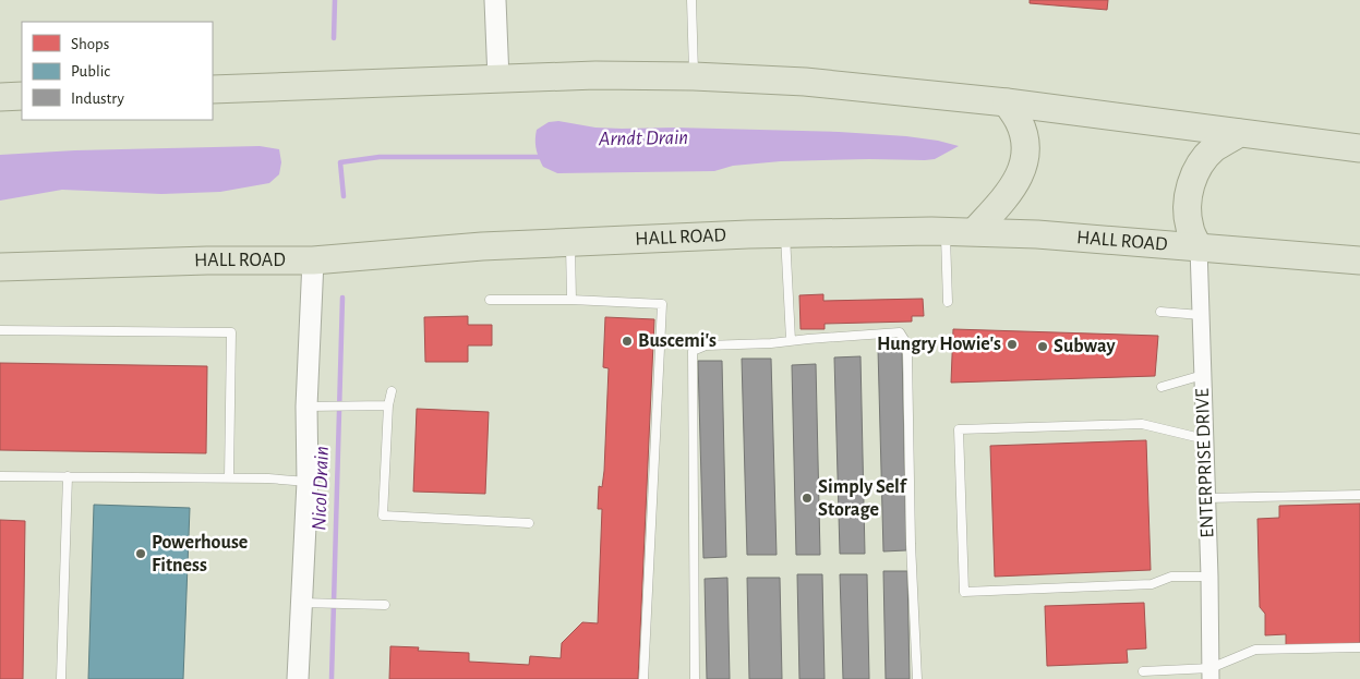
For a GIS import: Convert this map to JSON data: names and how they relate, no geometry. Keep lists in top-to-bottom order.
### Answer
{
  "streets": {
    "highway": ["HALL ROAD"],
    "street": ["ENTERPRISE DRIVE"]
  },
  "crossings": [
    ["HALL ROAD", "ENTERPRISE DRIVE"]
  ],
  "water": ["Arndt Drain", "Nicol Drain"],
  "places": [
    "Buscemi's",
    "Hungry Howie's",
    "Subway",
    "Simply Self Storage",
    "Powerhouse Fitness"
  ],
  "legend": ["Shops", "Public", "Industry"]
}
